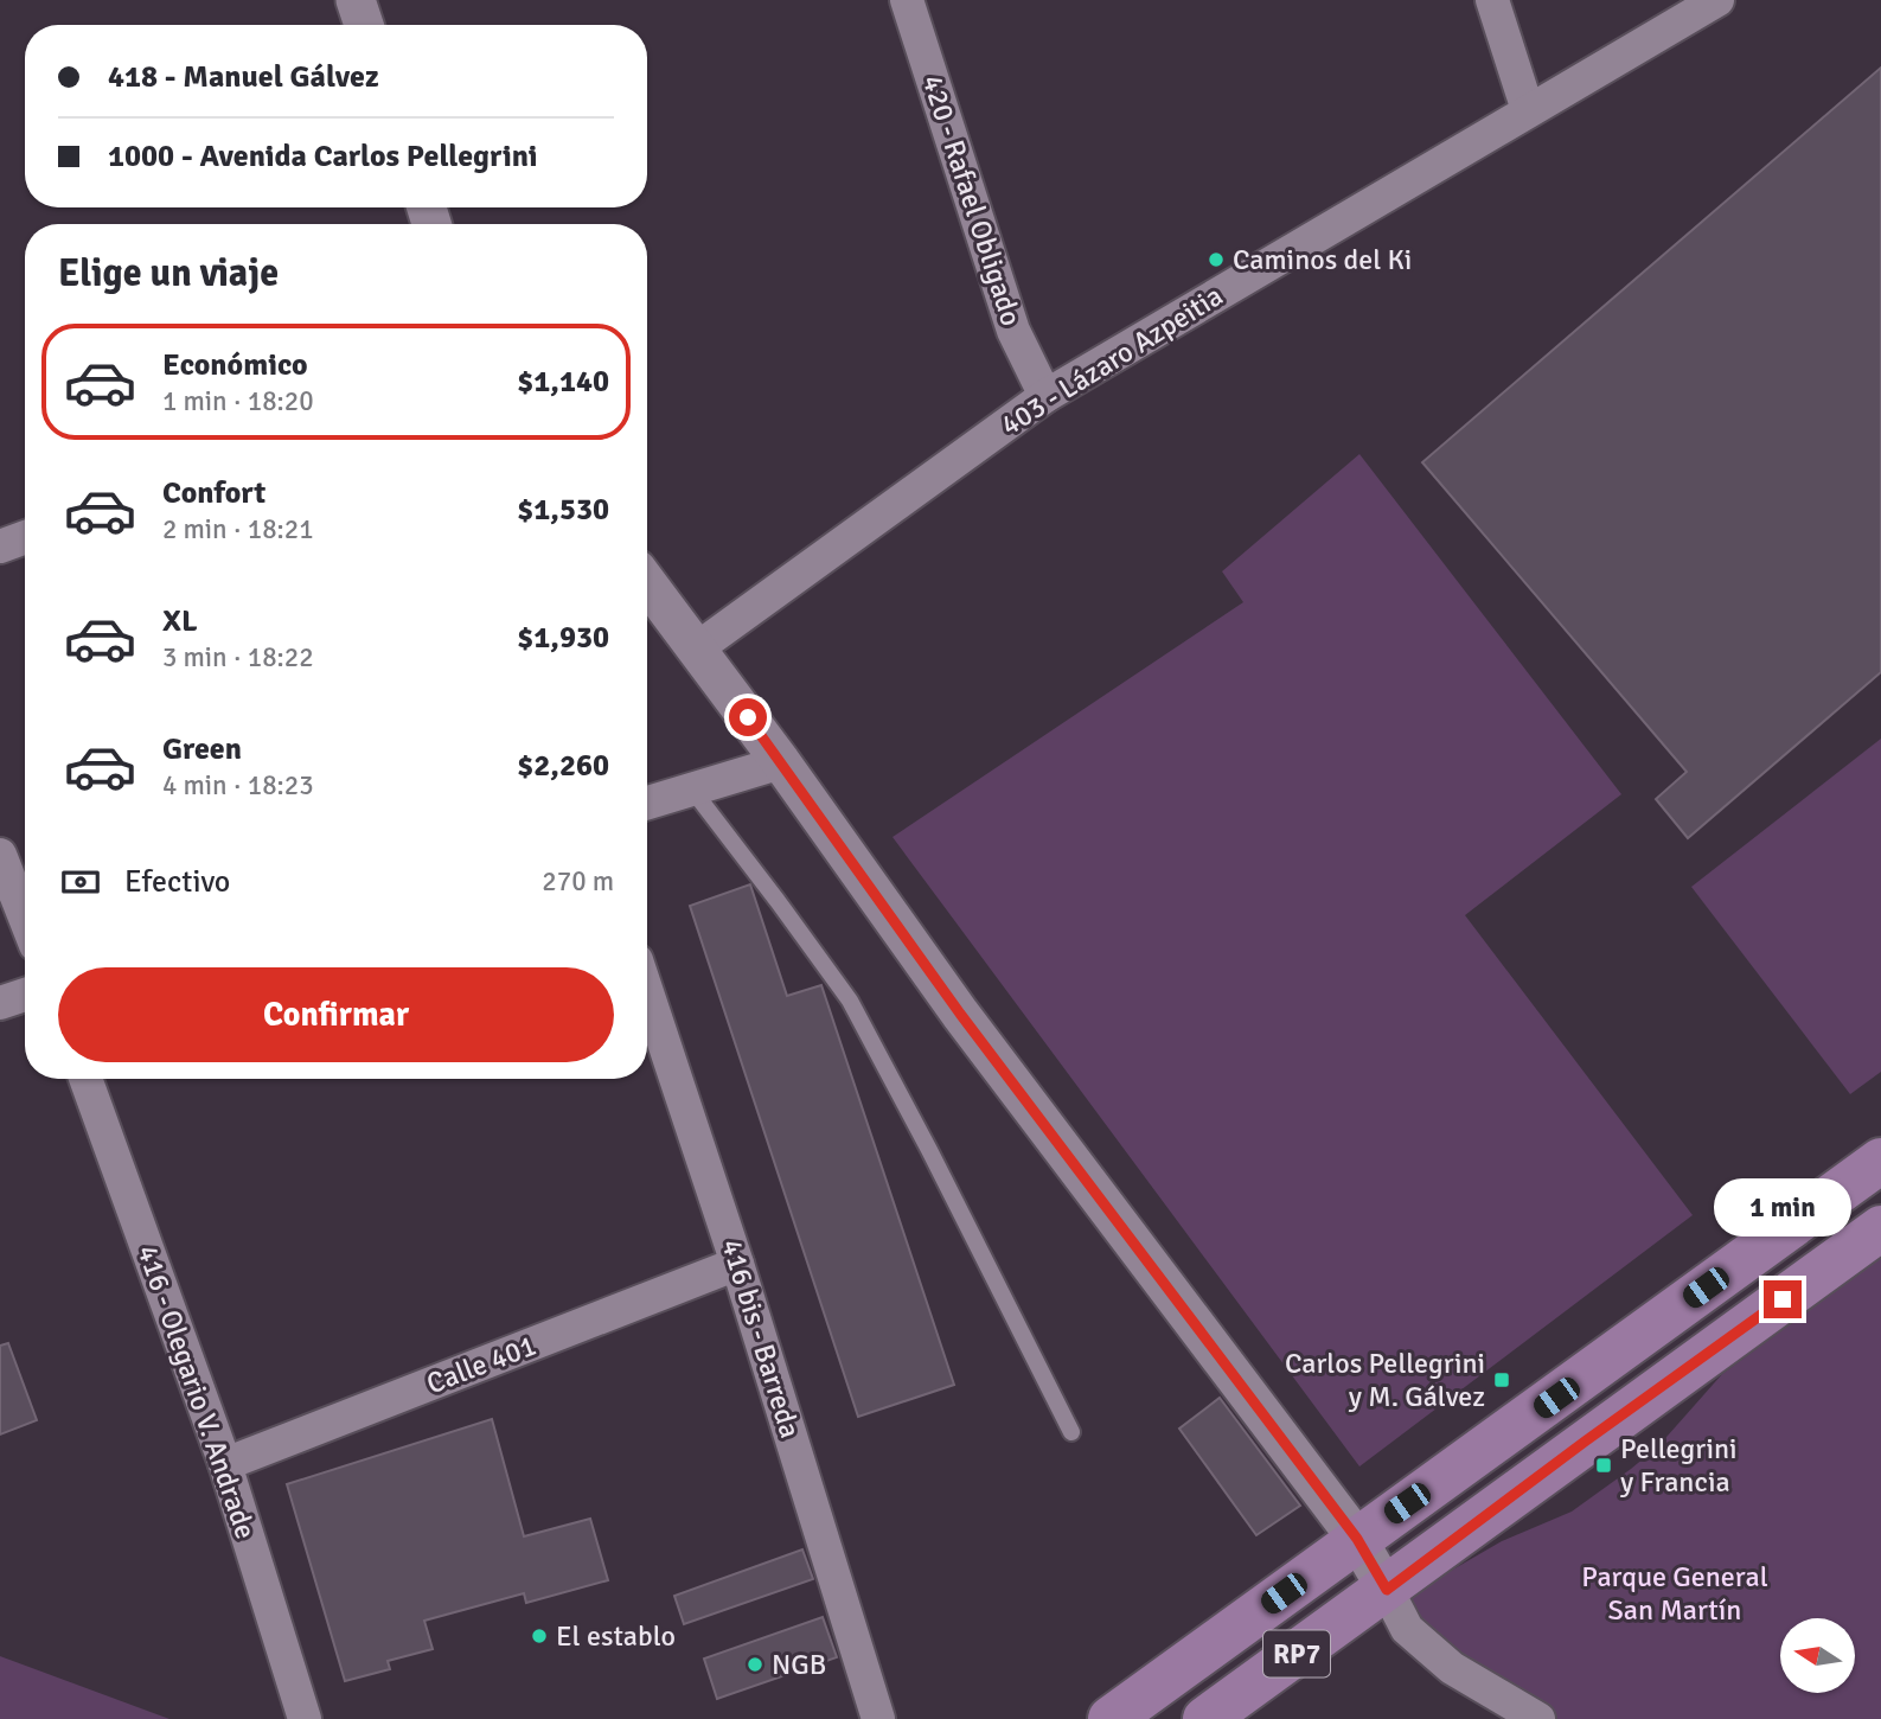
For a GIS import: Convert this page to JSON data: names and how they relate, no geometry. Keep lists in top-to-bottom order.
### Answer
{
  "streets": {
    "main road": ["RP7"],
    "street": [
      "420 - Rafael Obligado",
      "403 - Lázaro Azpeitia",
      "416 bis - Barreda",
      "Calle 401",
      "416 - Olegario V. Andrade"
    ]
  },
  "crossings": [
    ["420 - Rafael Obligado", "403 - Lázaro Azpeitia"],
    ["416 bis - Barreda", "Calle 401"],
    ["Calle 401", "416 - Olegario V. Andrade"]
  ],
  "parks": ["Parque General San Martín"],
  "places": {
    "other": ["Caminos del Ki", "El establo", "NGB"],
    "transit": ["Carlos Pellegrini y M. Gálvez", "Pellegrini y Francia"]
  },
  "north": "left",
  "page": {
    "banner": ["418 - Manuel Gálvez", "1000 - Avenida Carlos Pellegrini"],
    "heading": "Elige un viaje",
    "list": [
      {
        "name": "Económico",
        "note": "1 min · 18:20",
        "value": "$1,140"
      },
      {
        "name": "Confort",
        "note": "2 min · 18:21",
        "value": "$1,530"
      },
      {
        "name": "XL",
        "note": "3 min · 18:22",
        "value": "$1,930"
      },
      {
        "name": "Green",
        "note": "4 min · 18:23",
        "value": "$2,260"
      }
    ],
    "pay": ["Efectivo", "270 m"],
    "buttons": "Confirmar",
    "bubble": "1 min"
  }
}
